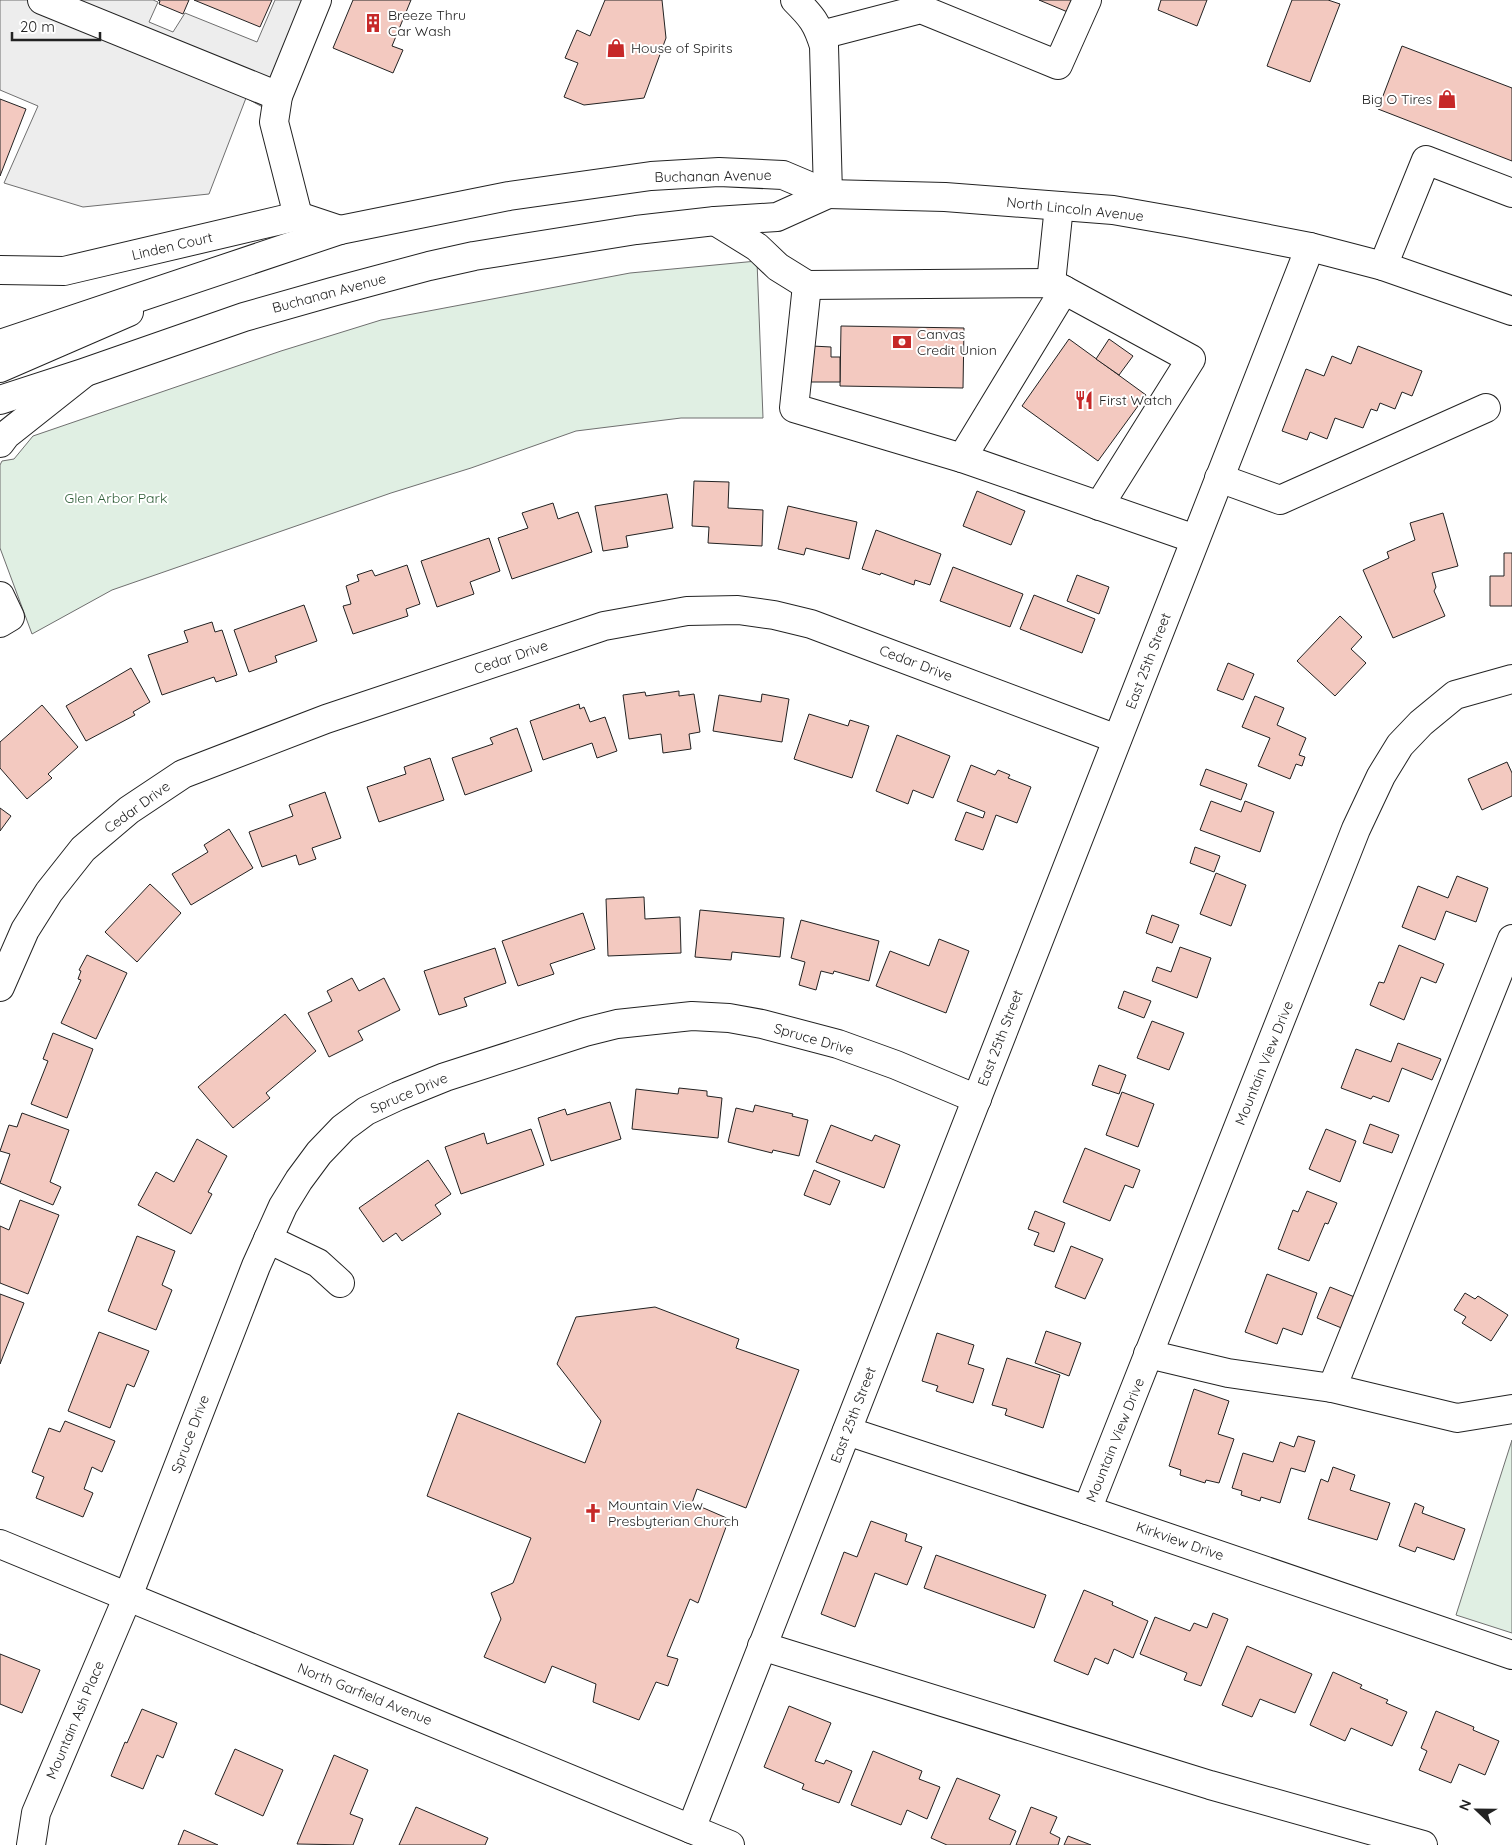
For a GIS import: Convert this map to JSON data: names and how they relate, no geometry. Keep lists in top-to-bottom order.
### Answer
{
  "streets": {
    "main road": [
      "Buchanan Avenue",
      "North Lincoln Avenue",
      "Linden Court",
      "Cedar Drive",
      "East 25th Street",
      "Spruce Drive",
      "Mountain View Drive",
      "Kirkview Drive",
      "North Garfield Avenue",
      "Mountain Ash Place"
    ]
  },
  "crossings": [
    ["Buchanan Avenue", "North Lincoln Avenue"],
    ["North Lincoln Avenue", "East 25th Street"],
    ["Cedar Drive", "East 25th Street"],
    ["East 25th Street", "Spruce Drive"],
    ["East 25th Street", "Kirkview Drive"],
    ["East 25th Street", "North Garfield Avenue"],
    ["Spruce Drive", "North Garfield Avenue"],
    ["Spruce Drive", "Mountain Ash Place"],
    ["Mountain View Drive", "Kirkview Drive"],
    ["North Garfield Avenue", "Mountain Ash Place"]
  ],
  "parks": ["Glen Arbor Park"],
  "places": {
    "building": ["Breeze Thru Car Wash"],
    "shop": ["House of Spirits", "Big O Tires"],
    "bank": ["Canvas Credit Union"],
    "restaurant": ["First Watch"],
    "church": ["Mountain View Presbyterian Church"]
  },
  "scale_bar": "20 m",
  "north": "left"
}
